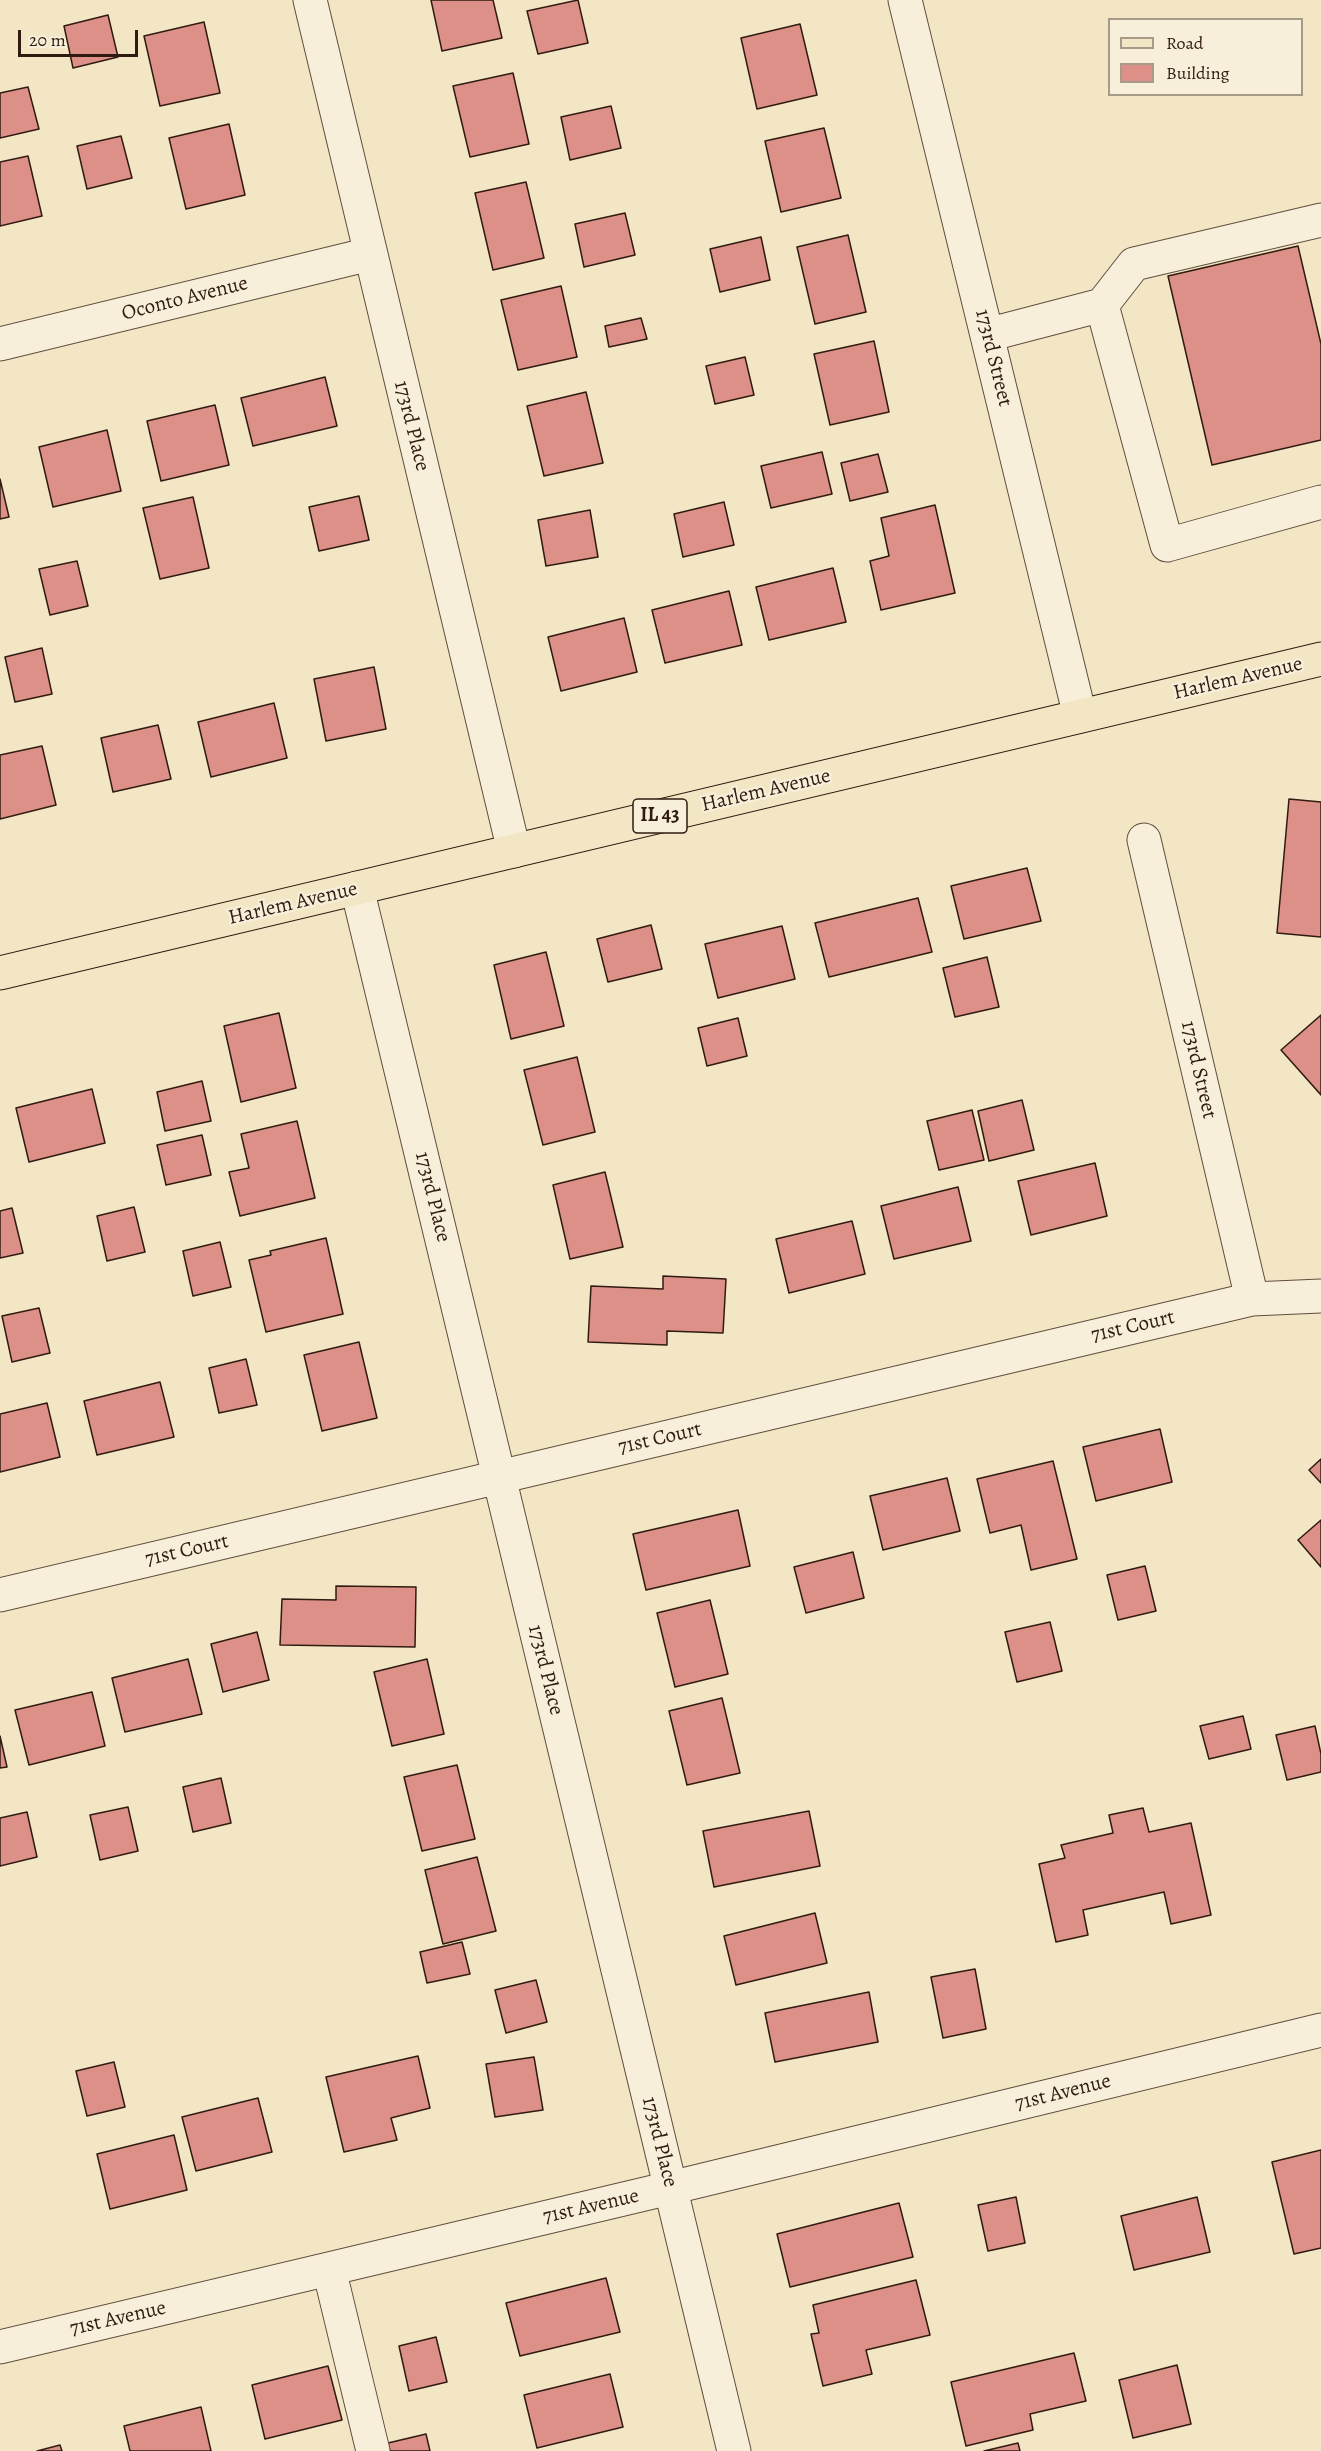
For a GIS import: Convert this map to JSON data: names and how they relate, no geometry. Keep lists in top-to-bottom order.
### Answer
{
  "streets": {
    "main road": ["Harlem Avenue", "IL 43"],
    "street": [
      "Oconto Avenue",
      "173rd Street",
      "173rd Place",
      "71st Court",
      "71st Avenue"
    ]
  },
  "crossings": [
    ["Oconto Avenue", "173rd Place"],
    ["173rd Street", "Harlem Avenue"],
    ["173rd Street", "71st Court"],
    ["173rd Place", "Harlem Avenue"],
    ["173rd Place", "71st Court"],
    ["173rd Place", "71st Avenue"]
  ],
  "legend": ["Road", "Building"],
  "scale_bar": "20 m"
}
